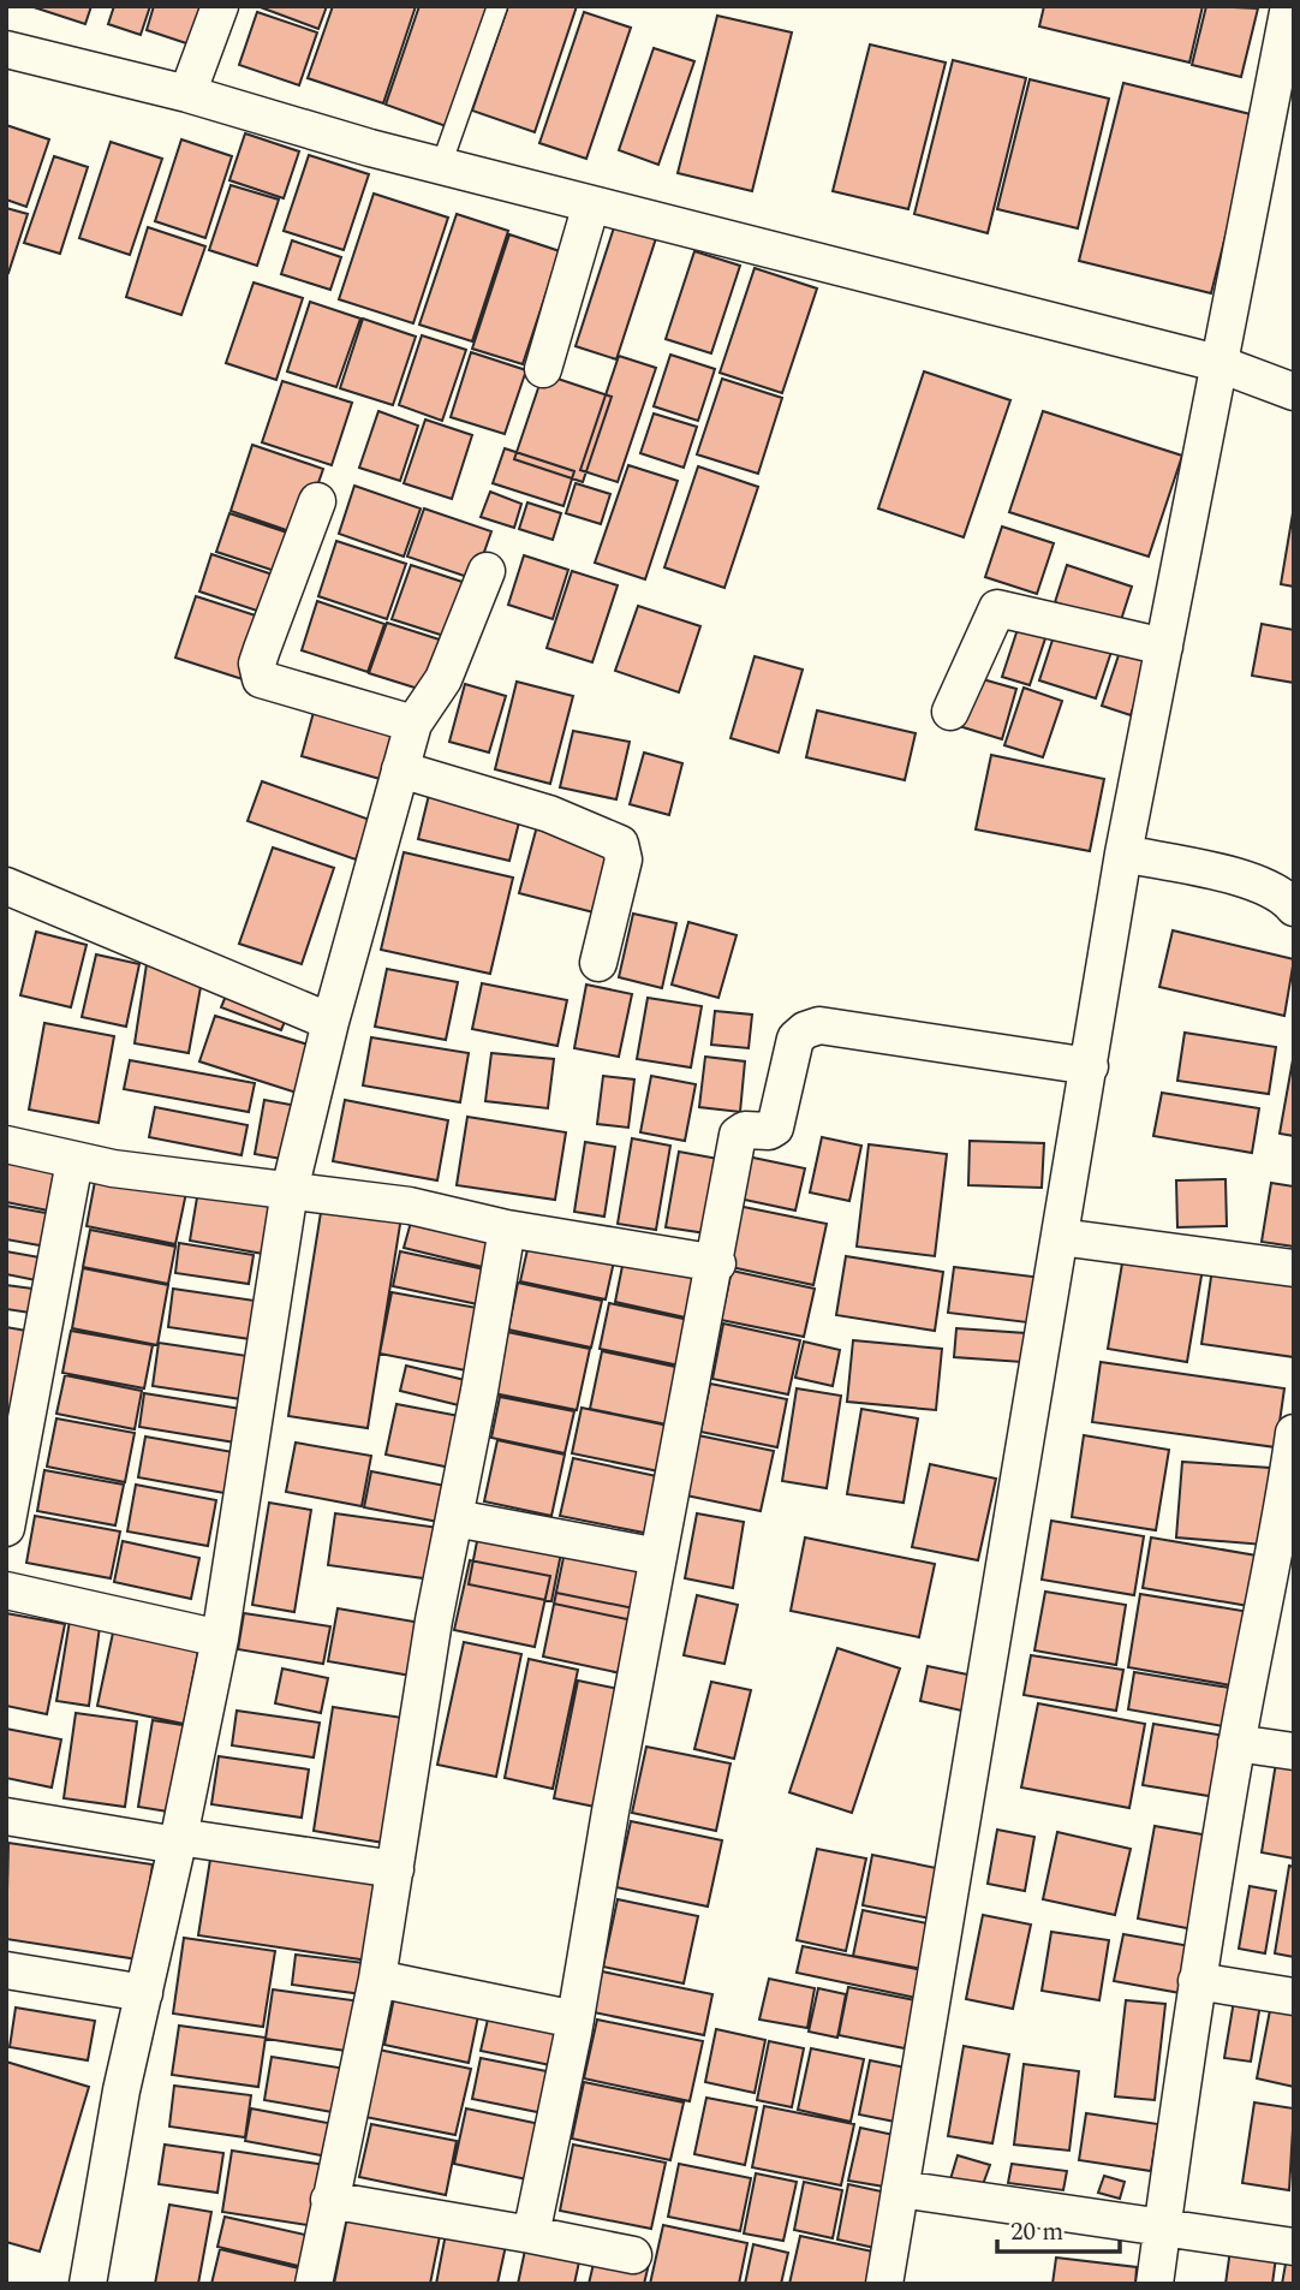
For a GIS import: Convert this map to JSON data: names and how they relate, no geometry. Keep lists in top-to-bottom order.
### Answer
{
  "scale_bar": "20 m"
}
